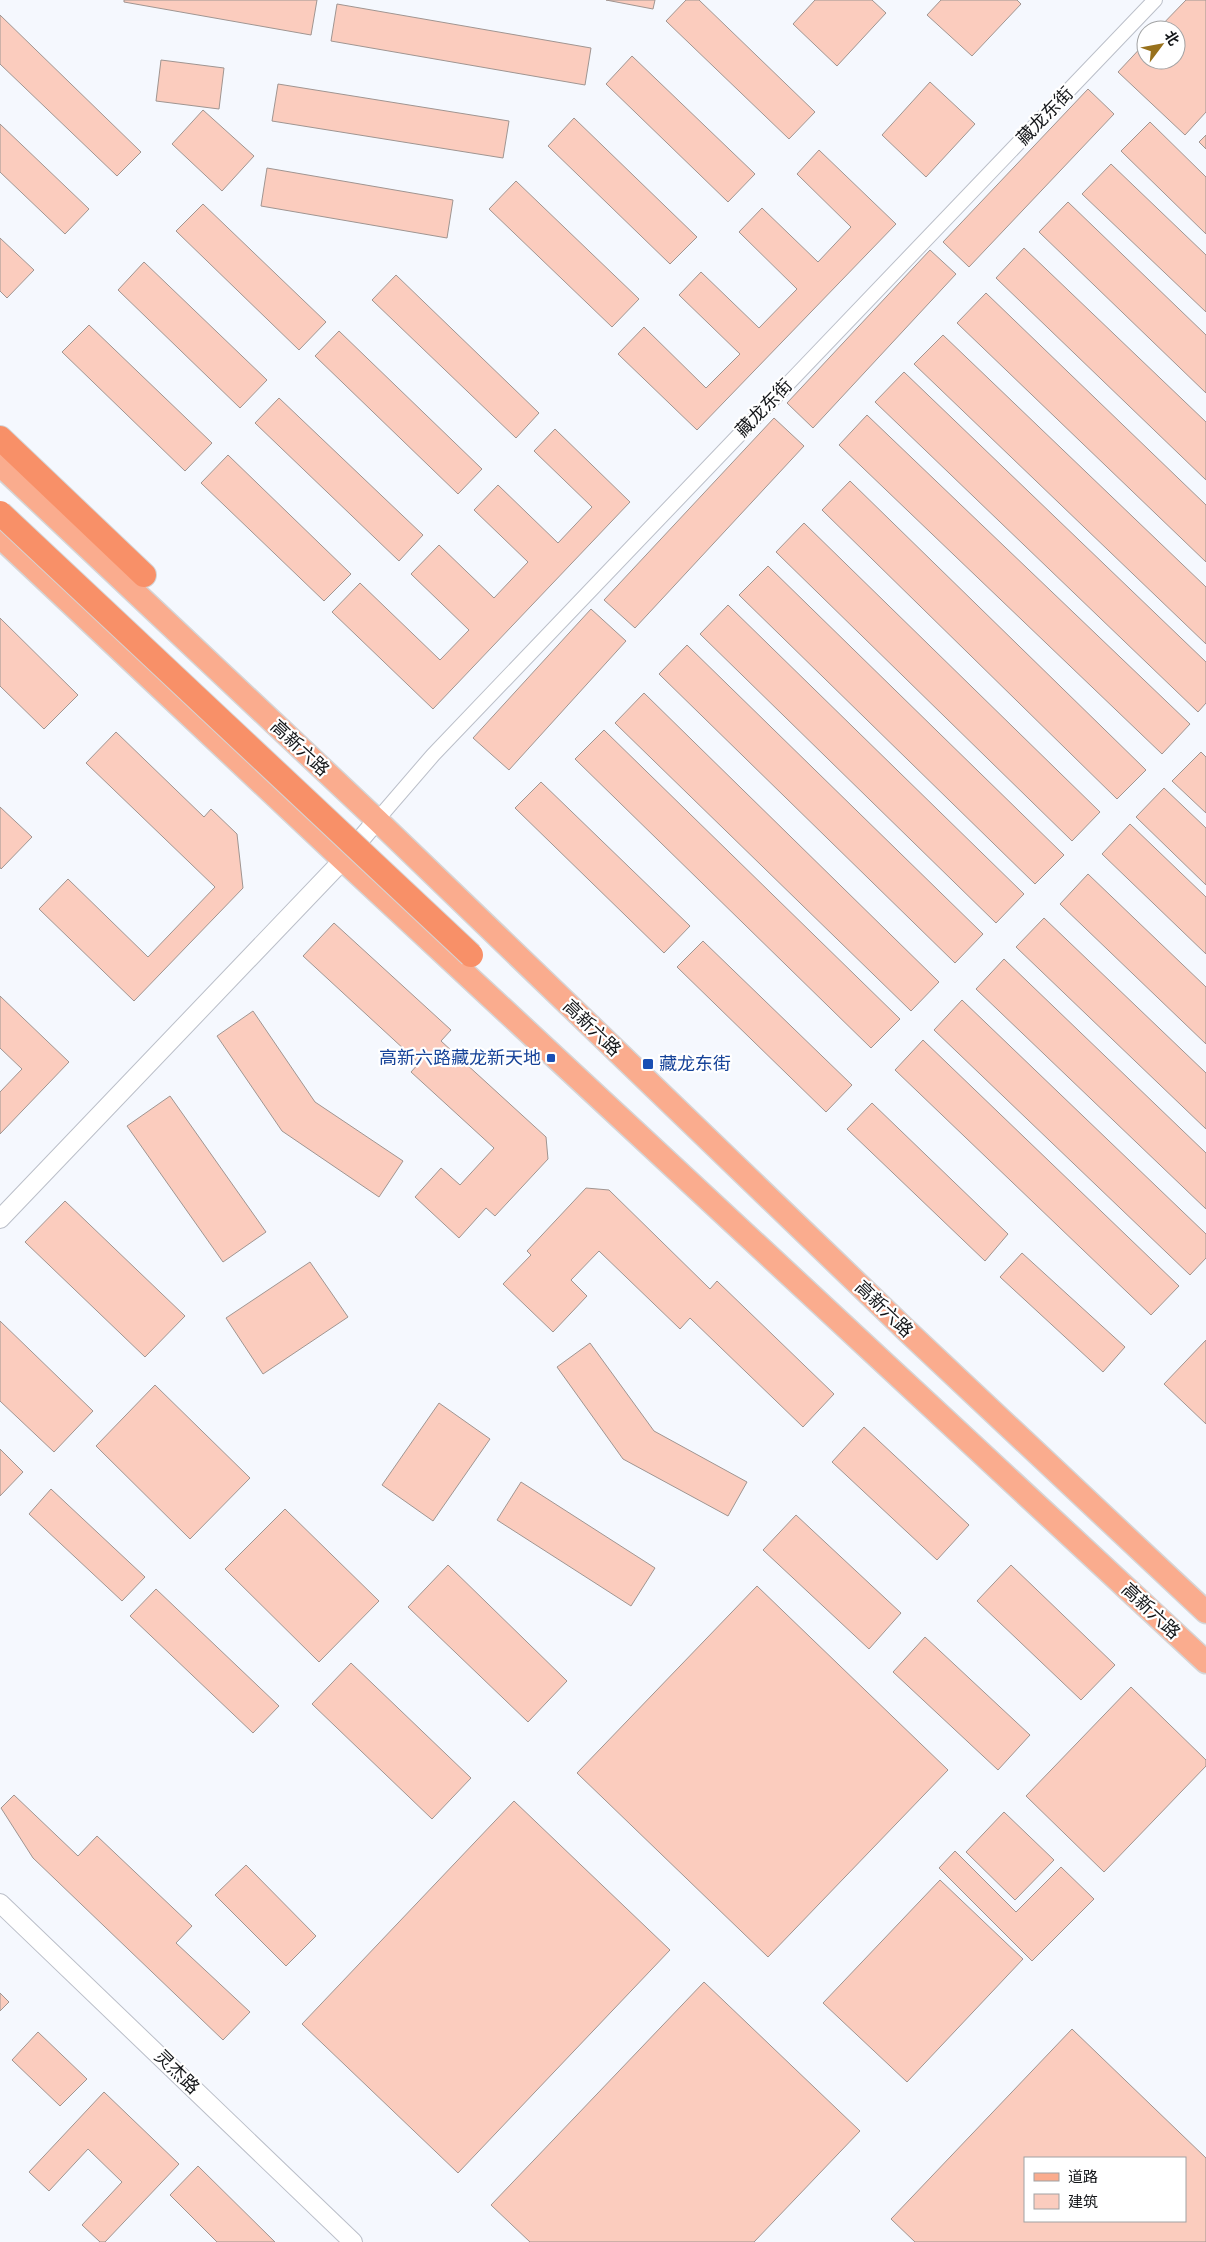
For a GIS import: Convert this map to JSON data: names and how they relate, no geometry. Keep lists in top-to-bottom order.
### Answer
{
  "streets": {
    "main road": ["高新六路"],
    "street": ["藏龙东街", "灵杰路"]
  },
  "crossings": [
    ["藏龙东街", "高新六路"]
  ],
  "places": {
    "transit": ["高新六路藏龙新天地", "藏龙东街"]
  },
  "legend": ["道路", "建筑"],
  "north": "top right"
}
